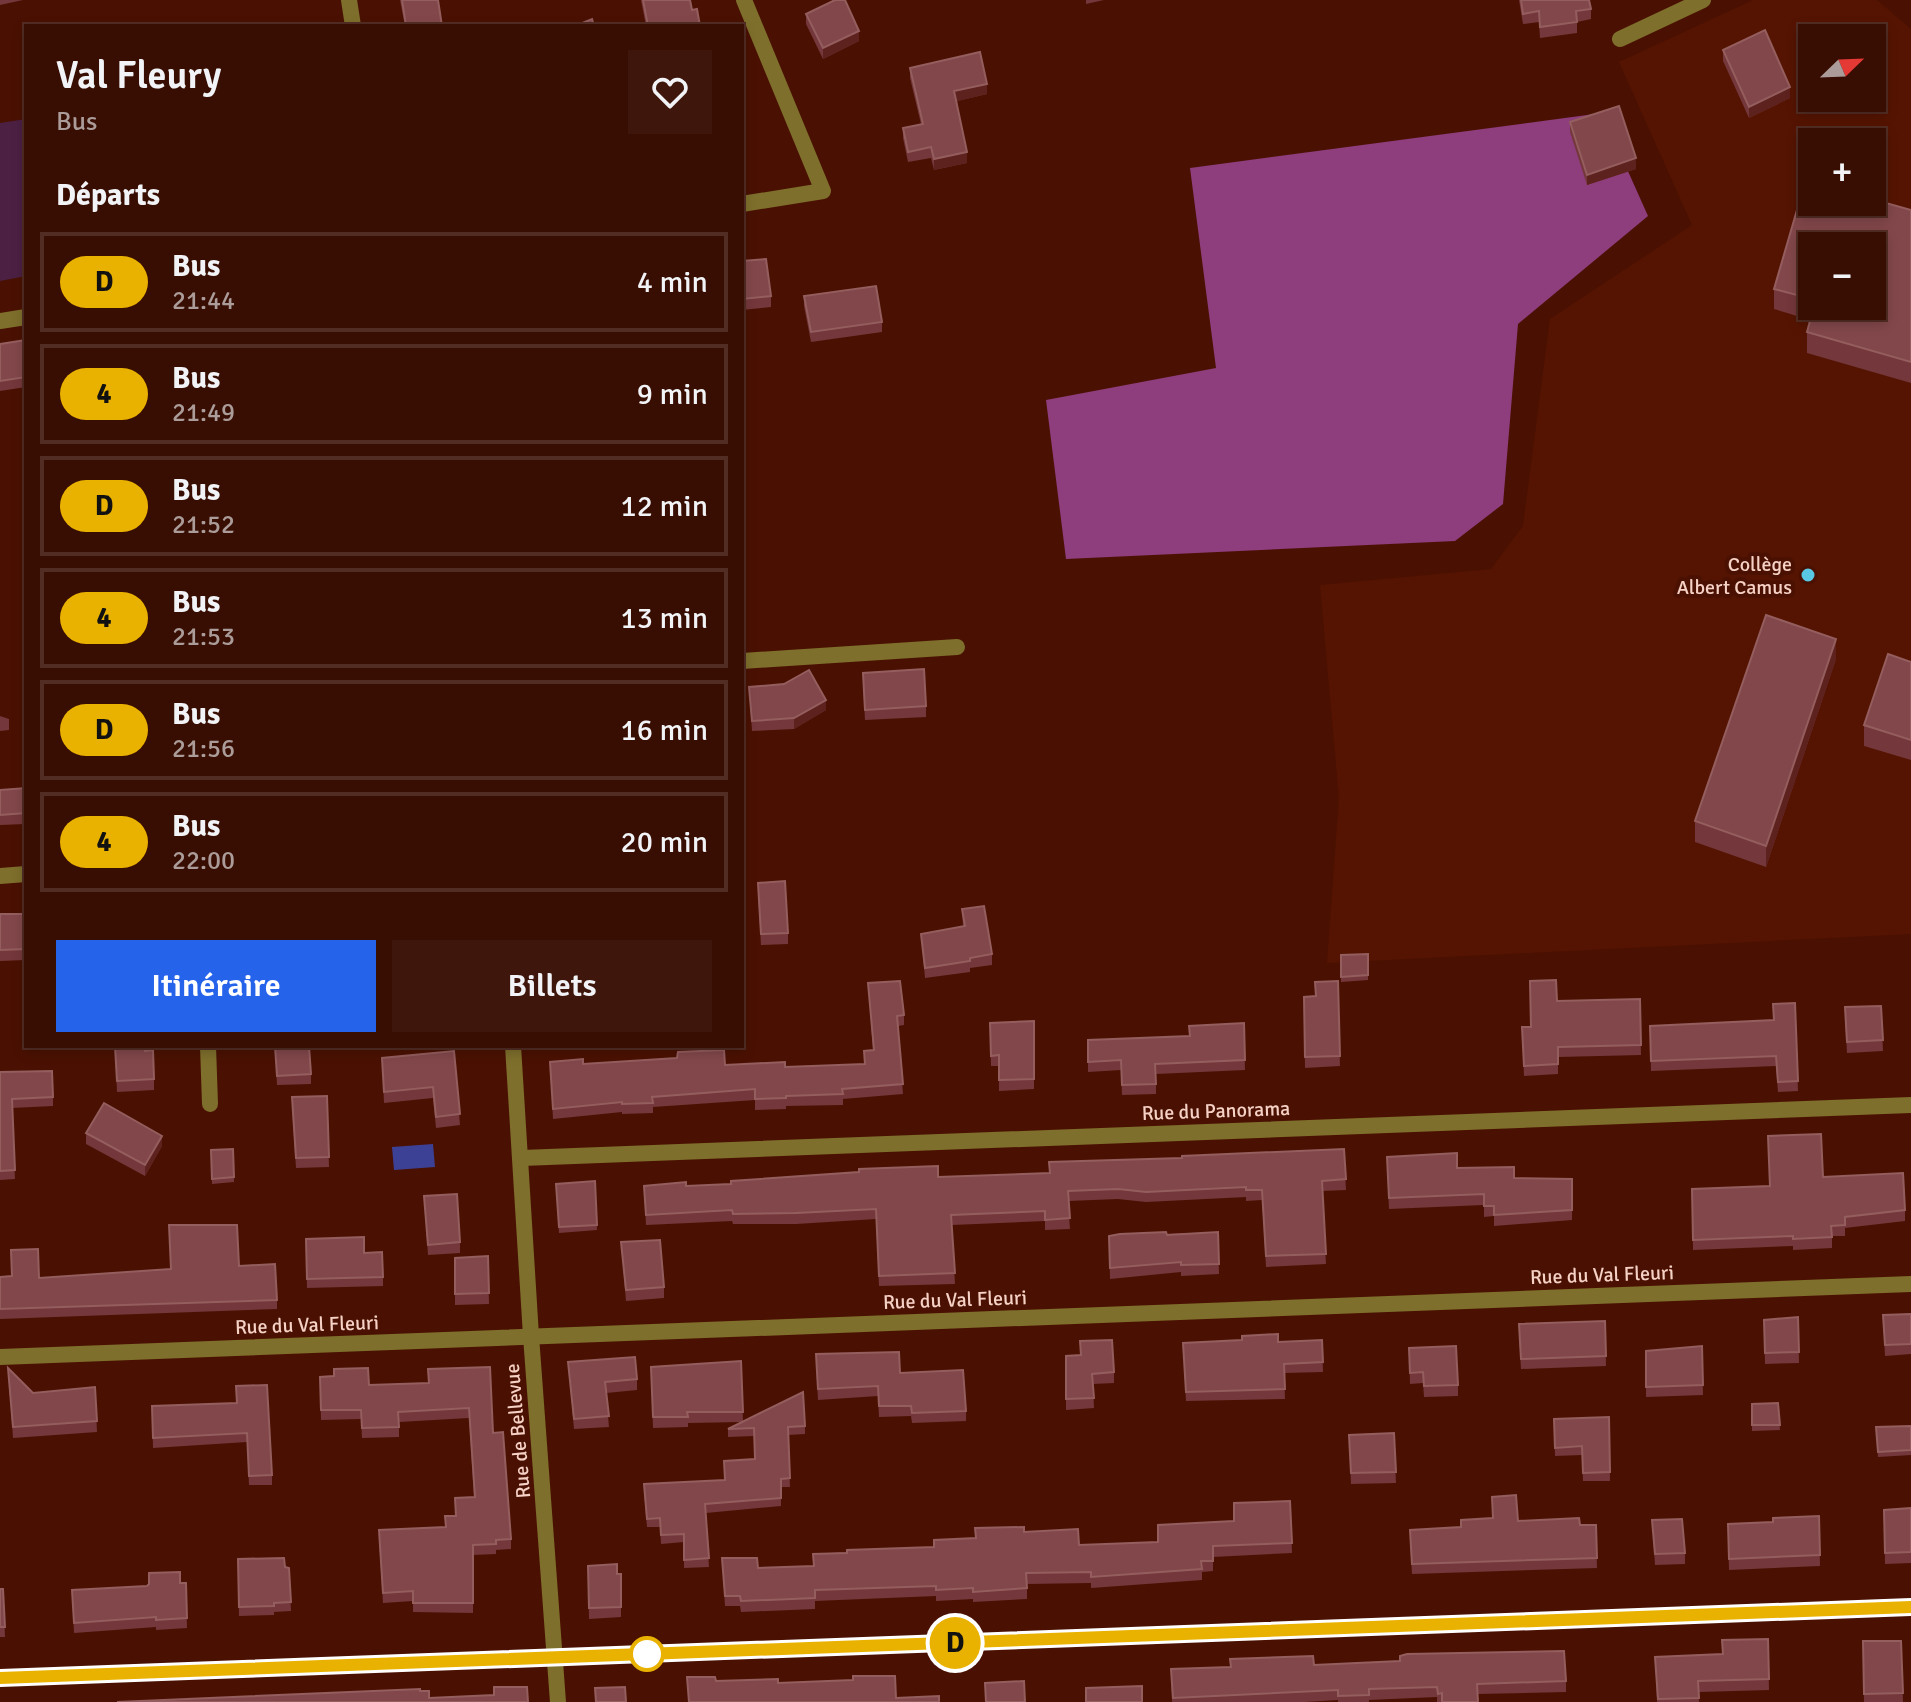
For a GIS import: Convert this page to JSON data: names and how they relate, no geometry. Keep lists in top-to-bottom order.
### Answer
{
  "streets": {
    "street": ["Rue du Panorama", "Rue du Val Fleuri", "Rue de Bellevue"]
  },
  "crossings": [
    ["Rue du Panorama", "Rue de Bellevue"],
    ["Rue du Val Fleuri", "Rue de Bellevue"]
  ],
  "places": ["Collège Albert Camus"],
  "lines": ["bus line D"],
  "north": "top right",
  "page": {
    "on_map": "D",
    "map_buttons": ["+", "−"],
    "heading": [
      ["Val Fleury", "Bus"],
      "Départs"
    ],
    "list": [
      {
        "mark": "D",
        "name": "Bus",
        "note": "21:44",
        "value": "4 min"
      },
      {
        "mark": "4",
        "name": "Bus",
        "note": "21:49",
        "value": "9 min"
      },
      {
        "mark": "D",
        "name": "Bus",
        "note": "21:52",
        "value": "12 min"
      },
      {
        "mark": "4",
        "name": "Bus",
        "note": "21:53",
        "value": "13 min"
      },
      {
        "mark": "D",
        "name": "Bus",
        "note": "21:56",
        "value": "16 min"
      },
      {
        "mark": "4",
        "name": "Bus",
        "note": "22:00",
        "value": "20 min"
      }
    ],
    "buttons": ["Itinéraire", "Billets"]
  }
}
